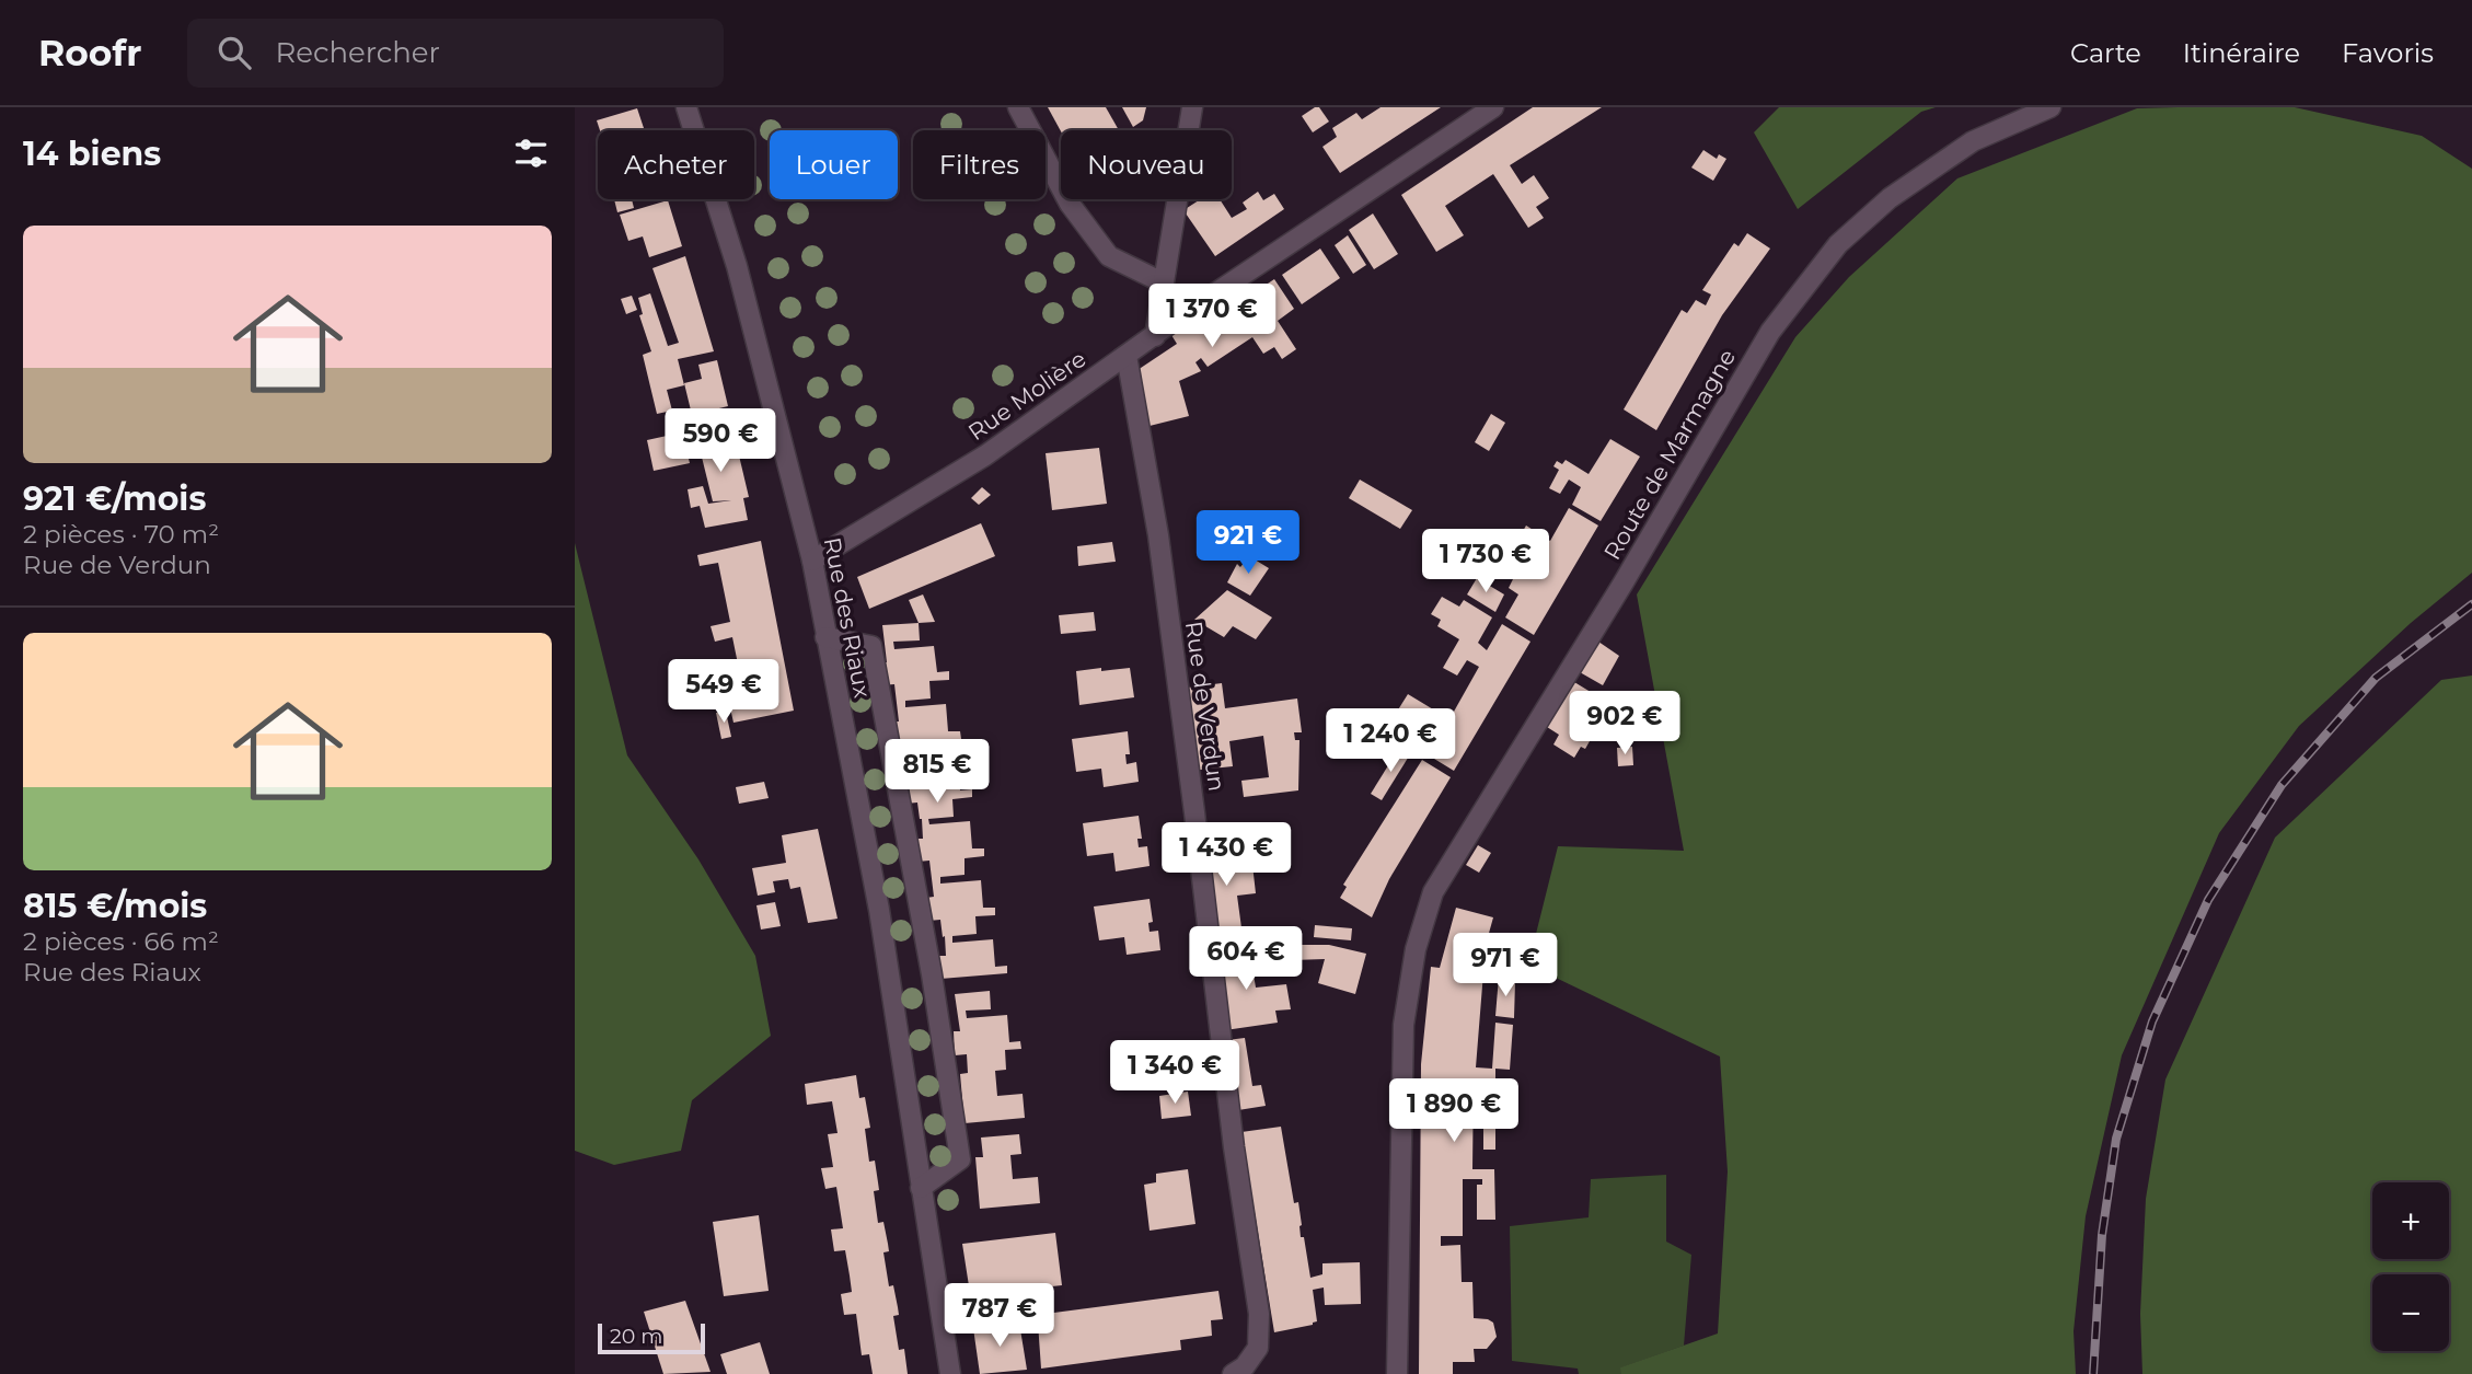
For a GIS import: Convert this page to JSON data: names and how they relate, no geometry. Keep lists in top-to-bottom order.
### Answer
{
  "streets": {
    "street": [
      "Rue Molière",
      "Route de Marmagne",
      "Rue des Riaux",
      "Rue de Verdun"
    ]
  },
  "crossings": [
    ["Rue Molière", "Rue des Riaux"],
    ["Rue Molière", "Rue de Verdun"]
  ],
  "scale_bar": "20 m",
  "page": {
    "header": "Roofr",
    "search": "Rechercher",
    "nav": ["Carte", "Itinéraire", "Favoris"],
    "heading": "14 biens",
    "chip": [
      "Acheter",
      "Louer",
      "Filtres",
      "Nouveau"
    ],
    "list": [
      {
        "name": "921 €/mois",
        "note": "2 pièces · 70 m² · Rue de Verdun"
      },
      {
        "name": "815 €/mois",
        "note": "2 pièces · 66 m² · Rue des Riaux"
      }
    ],
    "price": [
      "1 370 €",
      "590 €",
      "921 €",
      "1 730 €",
      "549 €",
      "902 €",
      "1 240 €",
      "815 €",
      "1 430 €",
      "604 €",
      "971 €",
      "1 340 €",
      "1 890 €",
      "787 €"
    ],
    "map_buttons": ["+", "−"],
    "scale": "20 m"
  }
}
